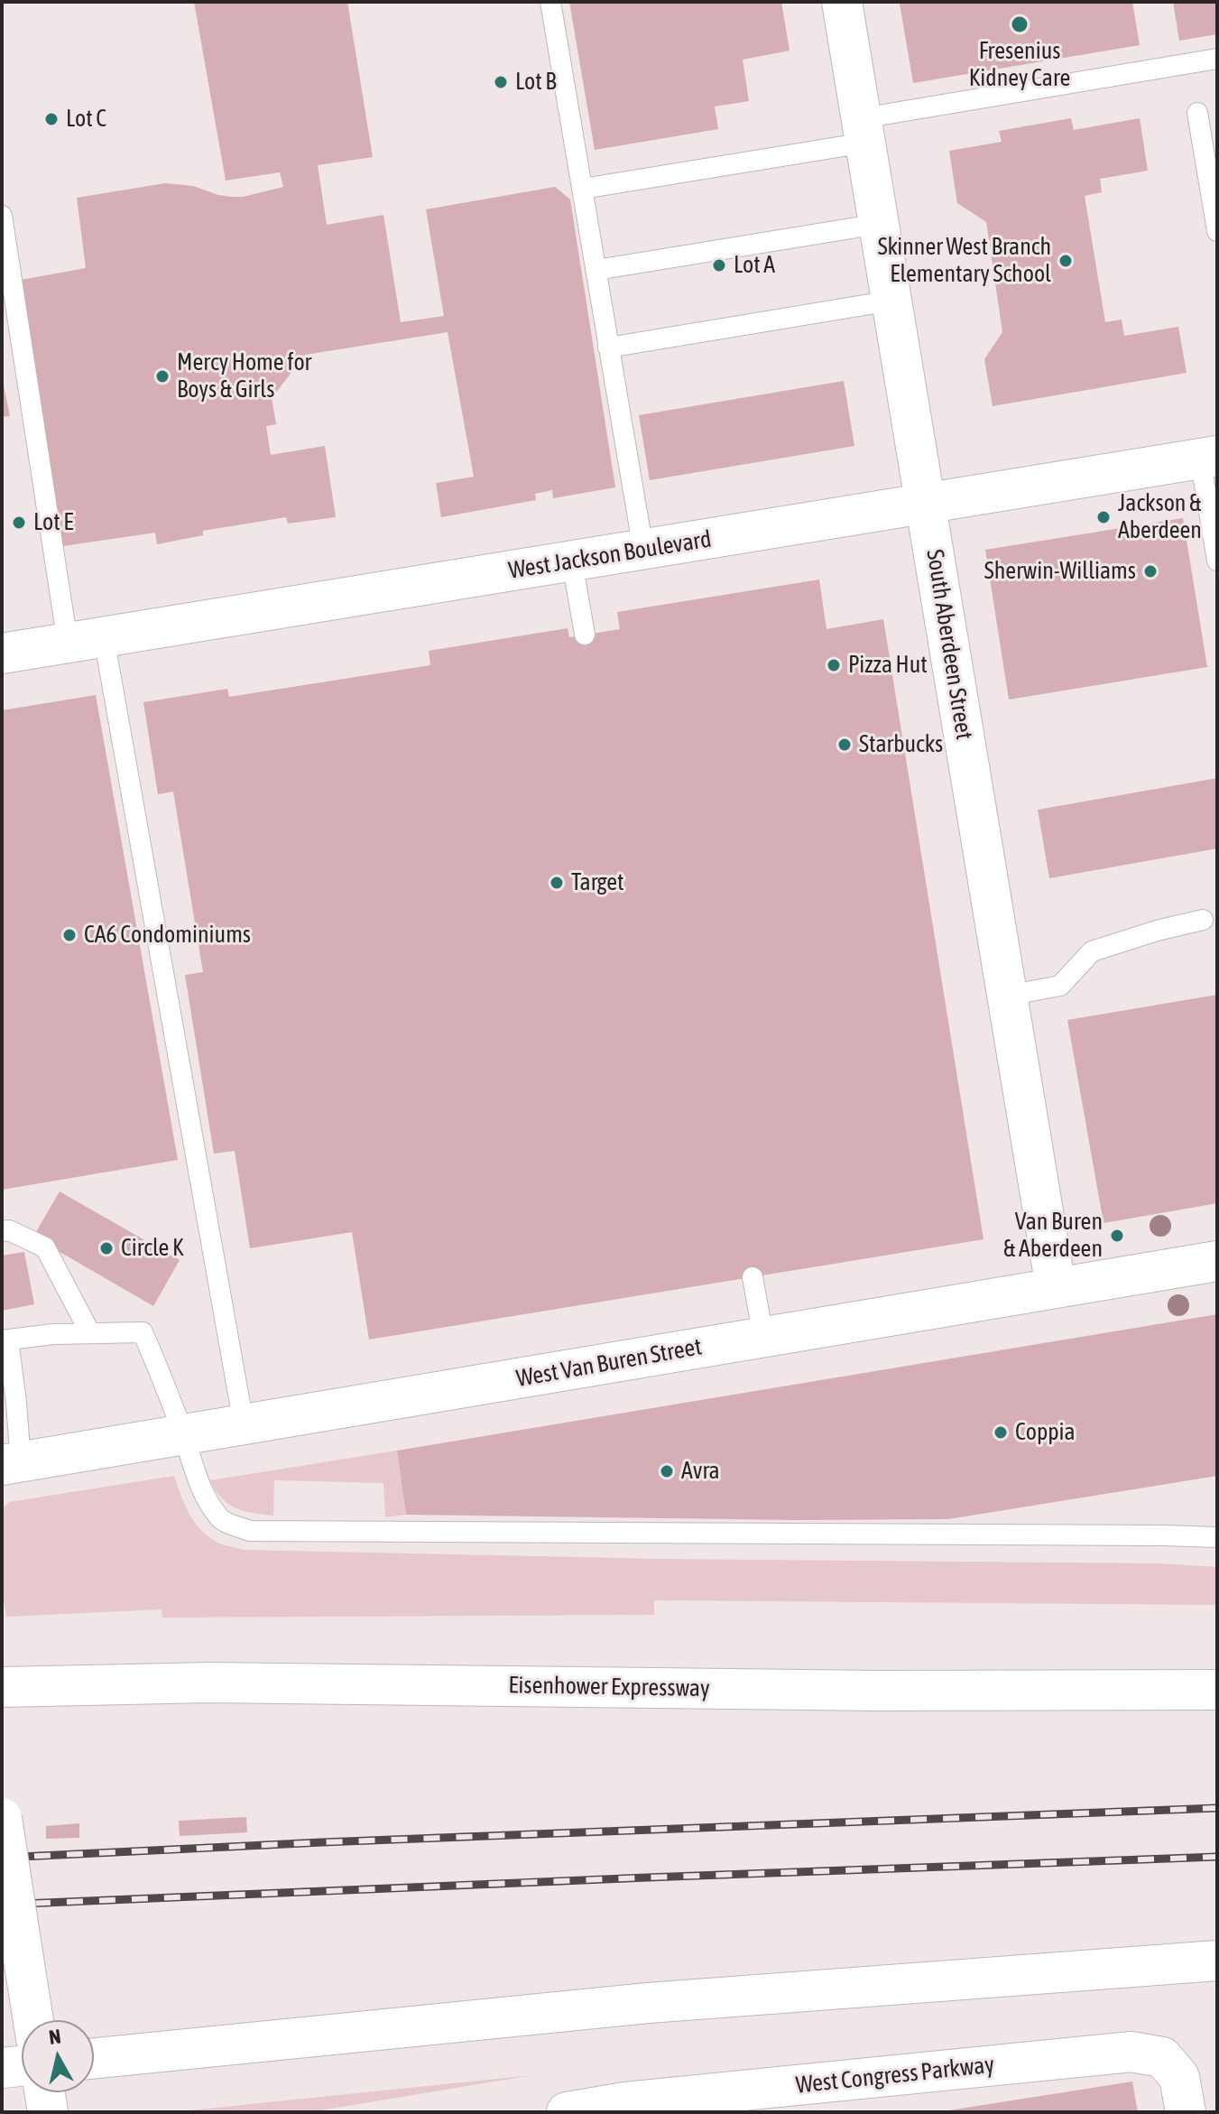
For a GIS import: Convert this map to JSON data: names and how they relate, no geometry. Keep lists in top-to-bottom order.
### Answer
{
  "streets": {
    "main road": [
      "West Jackson Boulevard",
      "South Aberdeen Street",
      "West Van Buren Street",
      "Eisenhower Expressway",
      "West Congress Parkway"
    ]
  },
  "crossings": [
    ["West Jackson Boulevard", "South Aberdeen Street"],
    ["South Aberdeen Street", "West Van Buren Street"]
  ],
  "places": [
    "Fresenius Kidney Care",
    "Lot B",
    "Lot C",
    "Skinner West Branch Elementary School",
    "Lot A",
    "Mercy Home for Boys & Girls",
    "Jackson & Aberdeen",
    "Lot E",
    "Sherwin-Williams",
    "Pizza Hut",
    "Starbucks",
    "Target",
    "CA6 Condominiums",
    "Van Buren & Aberdeen",
    "Circle K",
    "Coppia",
    "Avra"
  ],
  "north": "top"
}
